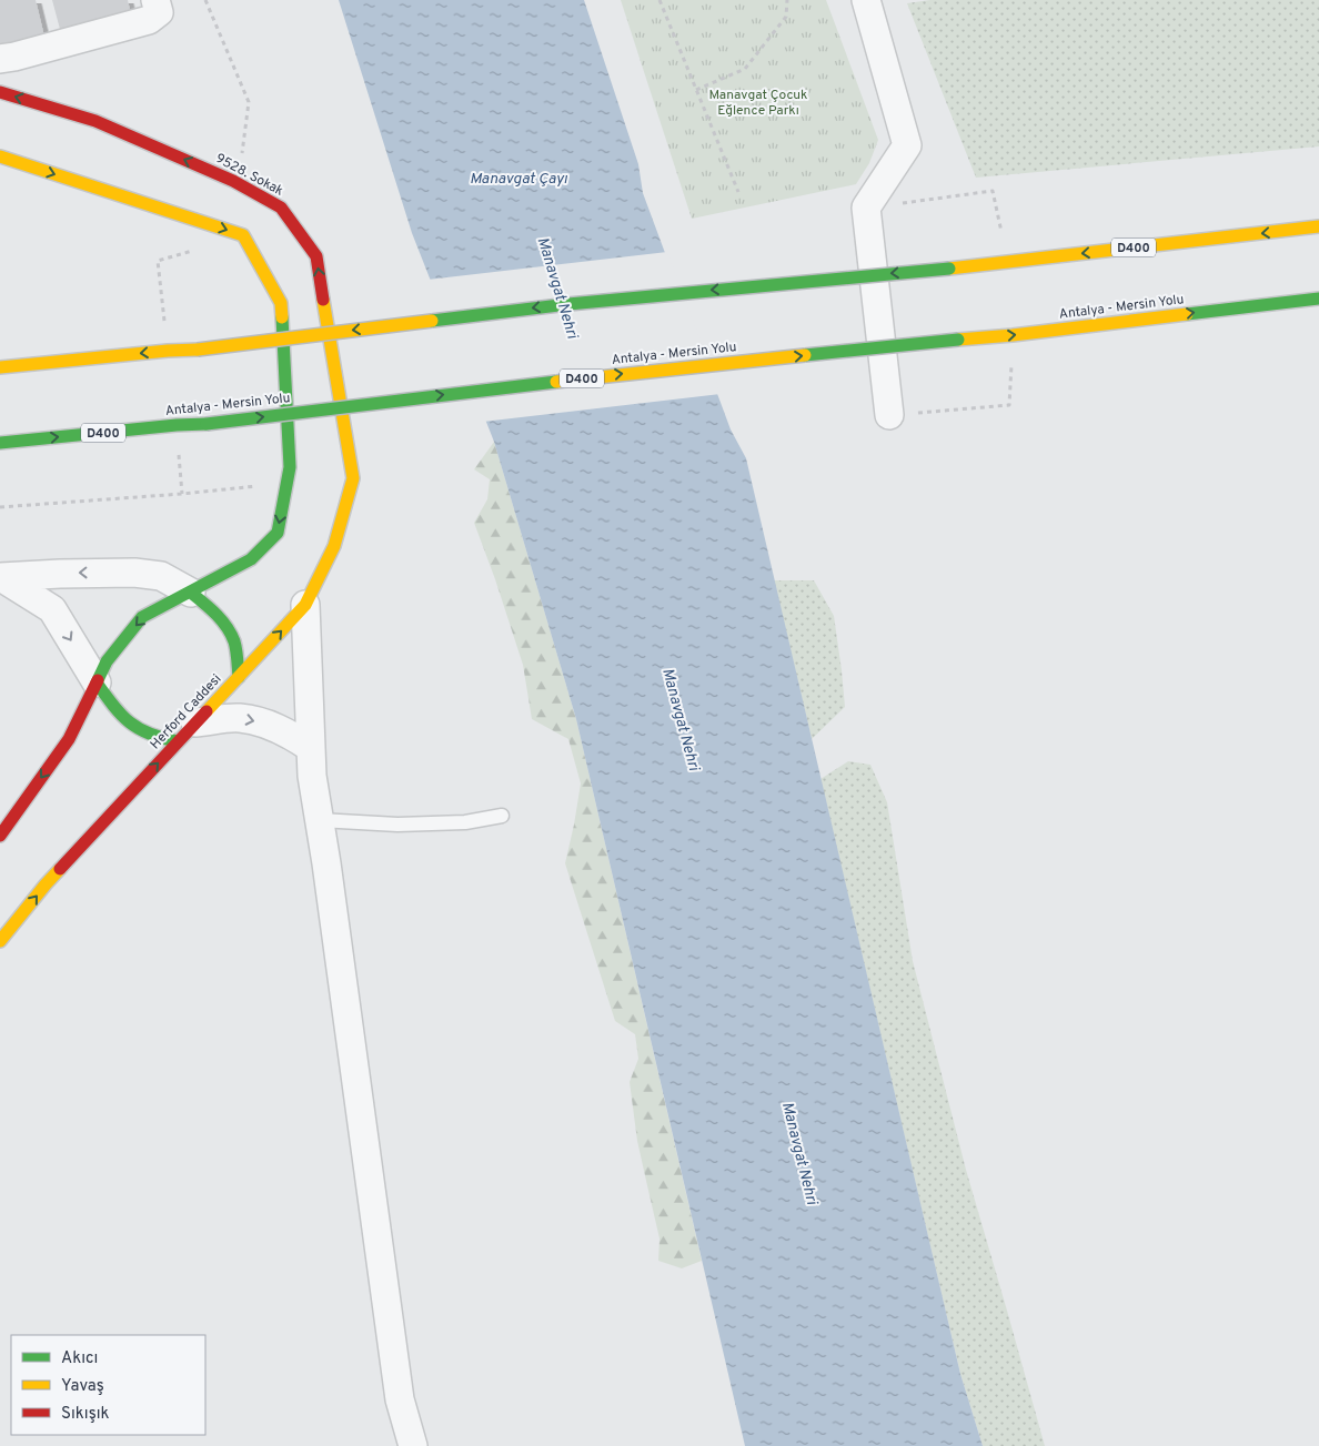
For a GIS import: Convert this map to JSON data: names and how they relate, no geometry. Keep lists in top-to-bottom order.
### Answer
{
  "streets": {
    "main road": [
      "9528. Sokak",
      "D400",
      "Antalya - Mersin Yolu",
      "Herford Caddesi"
    ]
  },
  "crossings": [
    ["9528. Sokak", "Herford Caddesi"]
  ],
  "one_way": ["9528. Sokak"],
  "water": ["Manavgat Çayı", "Manavgat Nehri"],
  "parks": ["Manavgat Çocuk Eğlence Parkı"],
  "legend": ["Akıcı", "Yavaş", "Sıkışık"]
}
